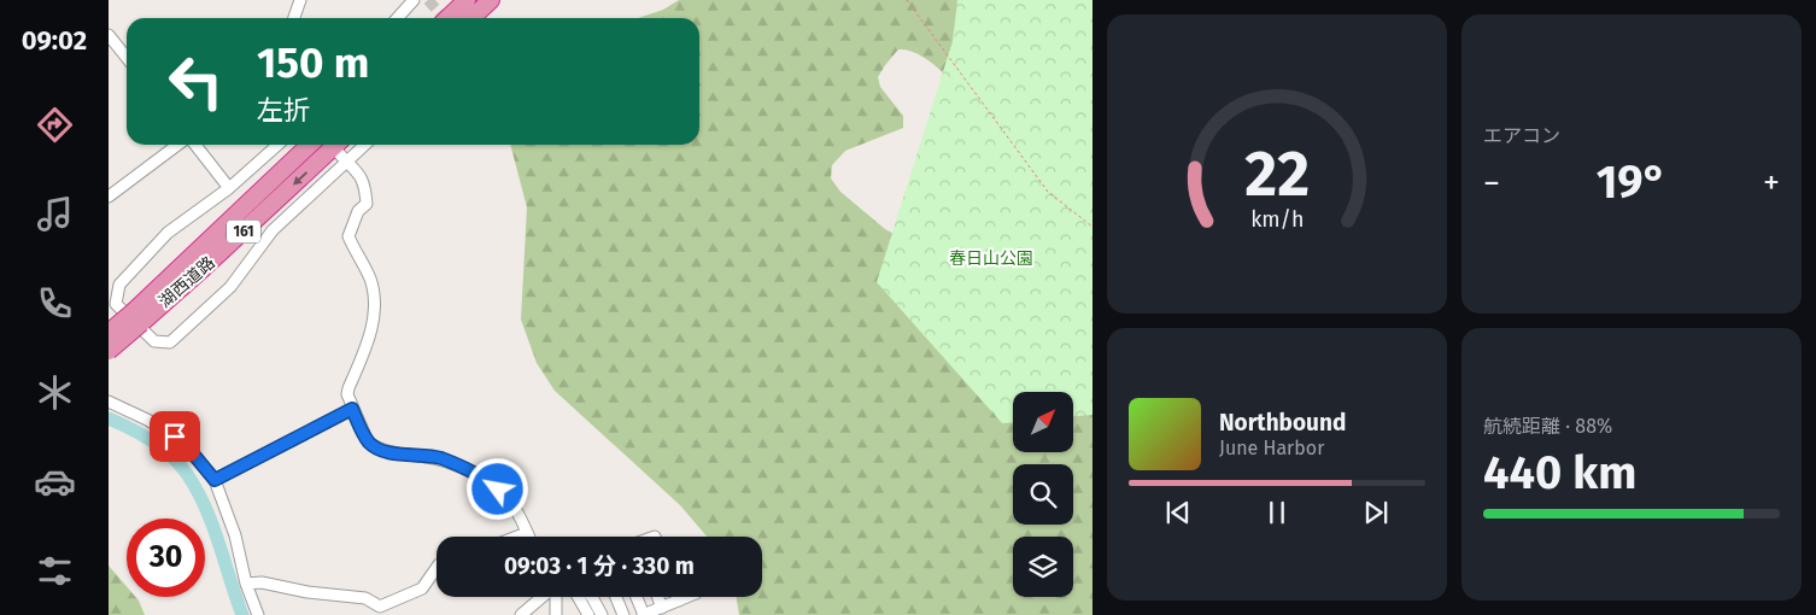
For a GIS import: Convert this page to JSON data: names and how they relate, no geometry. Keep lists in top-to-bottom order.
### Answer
{
  "streets": {
    "highway": ["161", "湖西道路"]
  },
  "parks": ["春日山公園"],
  "north": "top right",
  "page": {
    "tabs": "09:02",
    "tile": [
      "エアコン",
      ["航続距離 · 88%", "440 km"]
    ],
    "turn": ["150 m", "左折"],
    "heat": ["−", "19°", "+"],
    "song": ["Northbound", "June Harbor"],
    "limit": "30",
    "trip": "09:03 · 1 分 · 330 m",
    "gauge": ["22", "km/h"]
  }
}
